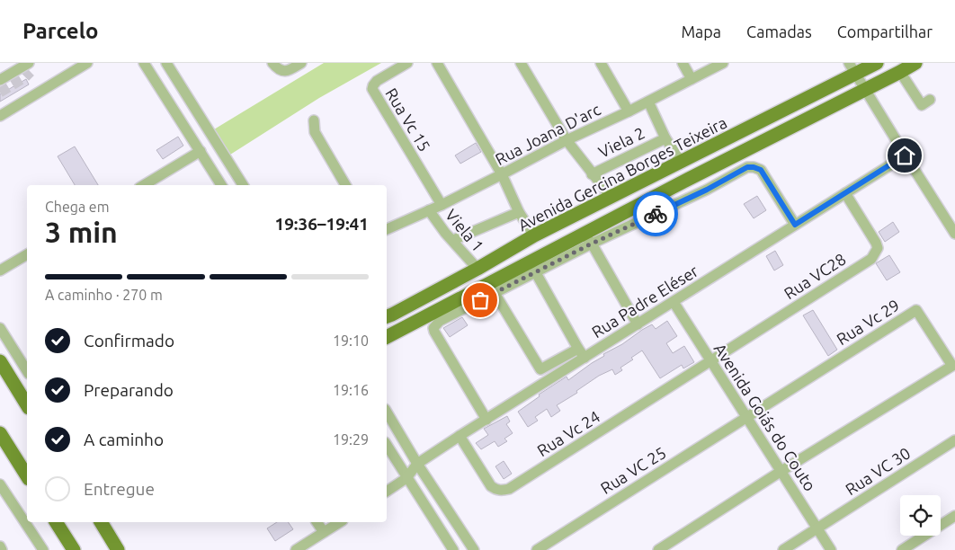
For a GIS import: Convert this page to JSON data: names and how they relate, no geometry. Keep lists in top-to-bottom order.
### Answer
{
  "streets": {
    "main road": ["Avenida Gercina Borges Teixeira"],
    "street": [
      "Rua Vc 15",
      "Rua Joana D'arc",
      "Viela 2",
      "Viela 1",
      "Rua VC28",
      "Rua Padre Eléser",
      "Rua Vc 29",
      "Avenida Goiás do Couto",
      "Rua Vc 24",
      "Rua VC 25",
      "Rua VC 30"
    ]
  },
  "crossings": [
    ["Rua Vc 15", "Rua Joana D'arc"],
    ["Rua Joana D'arc", "Viela 1"],
    ["Avenida Gercina Borges Teixeira", "Viela 1"],
    ["Rua VC28", "Rua Padre Eléser"],
    ["Rua VC28", "Avenida Goiás do Couto"],
    ["Rua VC28", "Rua Vc 24"],
    ["Rua Padre Eléser", "Avenida Goiás do Couto"],
    ["Rua Padre Eléser", "Rua Vc 24"],
    ["Rua Vc 29", "Avenida Goiás do Couto"],
    ["Rua Vc 29", "Rua VC 25"],
    ["Avenida Goiás do Couto", "Rua Vc 24"],
    ["Avenida Goiás do Couto", "Rua VC 25"],
    ["Avenida Goiás do Couto", "Rua VC 30"]
  ],
  "page": {
    "header": "Parcelo",
    "nav": ["Mapa", "Camadas", "Compartilhar"],
    "heading": ["3 min", "Chega em", "19:36–19:41"],
    "bar": "A caminho · 270 m",
    "list": [
      ["Confirmado", "19:10"],
      ["Preparando", "19:16"],
      ["A caminho", "19:29"],
      "Entregue"
    ]
  }
}
